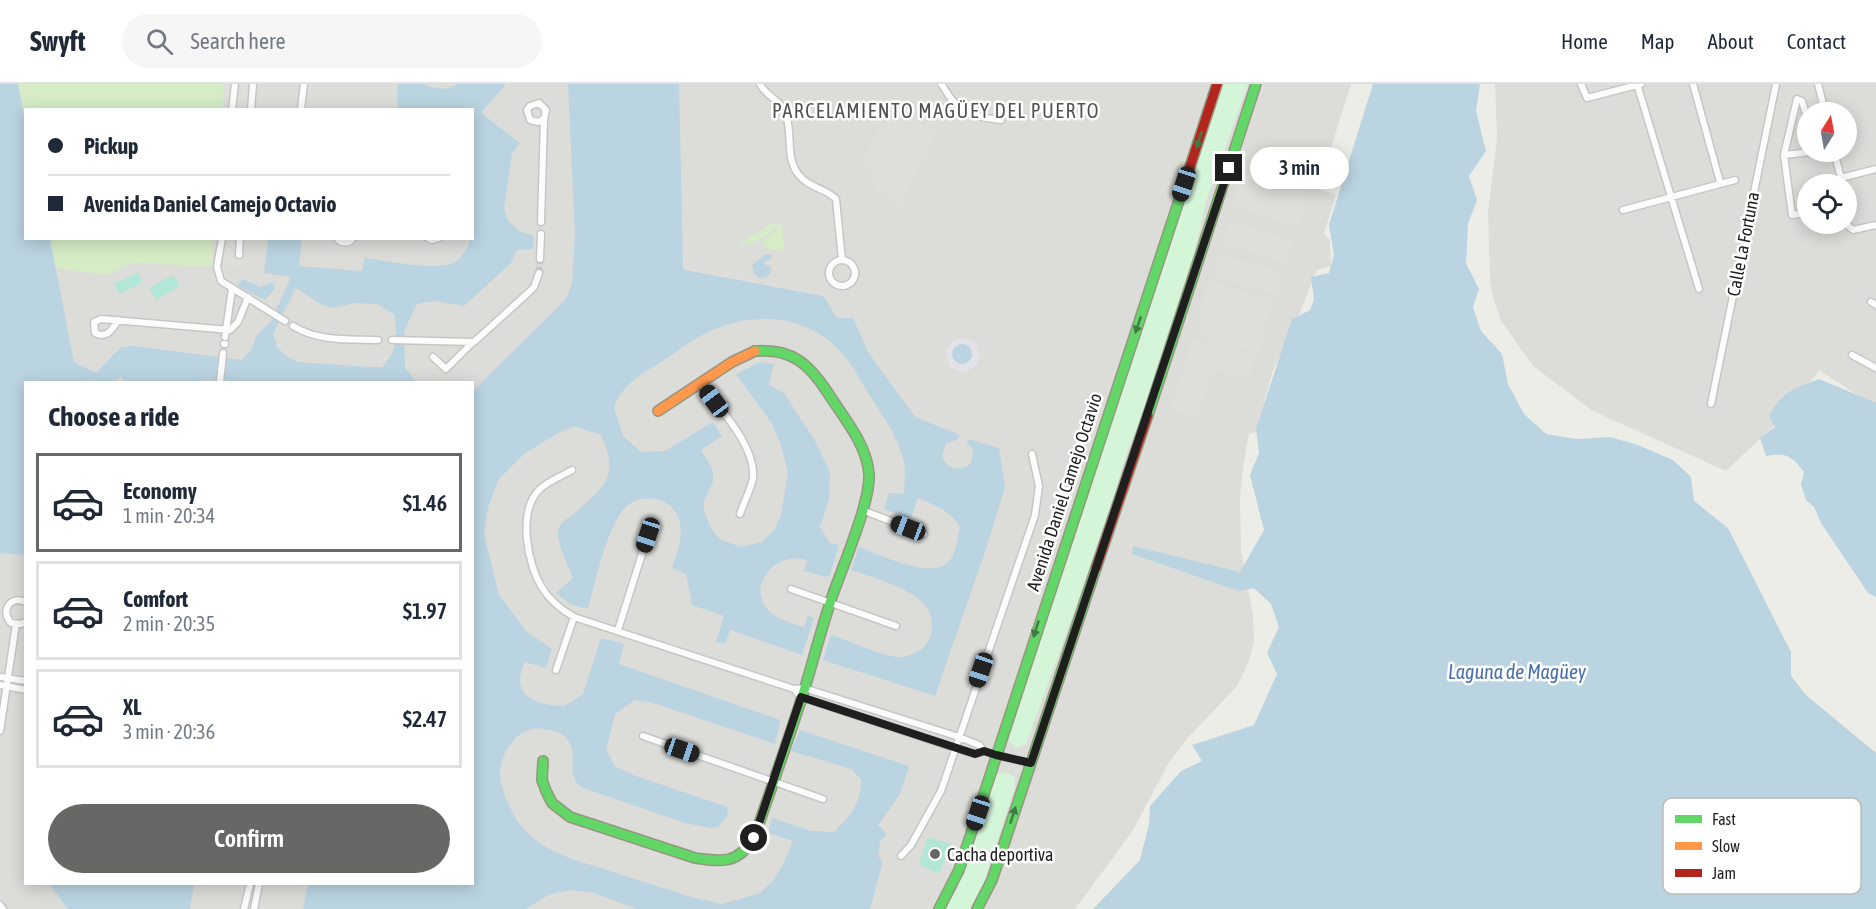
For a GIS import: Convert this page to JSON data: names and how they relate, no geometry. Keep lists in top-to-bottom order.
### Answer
{
  "streets": {
    "main road": ["Avenida Daniel Camejo Octavio"],
    "street": ["Calle La Fortuna"]
  },
  "districts": ["PARCELAMIENTO MAGÜEY DEL PUERTO"],
  "water": ["Laguna de Magüey"],
  "places": ["Cacha deportiva"],
  "legend": ["Fast", "Slow", "Jam"],
  "north": "top",
  "page": {
    "header": "Swyft",
    "search": "Search here",
    "nav": [
      "Home",
      "Map",
      "About",
      "Contact"
    ],
    "banner": ["Pickup", "Avenida Daniel Camejo Octavio"],
    "bubble": "3 min",
    "heading": "Choose a ride",
    "list": [
      {
        "name": "Economy",
        "note": "1 min · 20:34",
        "value": "$1.46"
      },
      {
        "name": "Comfort",
        "note": "2 min · 20:35",
        "value": "$1.97"
      },
      {
        "name": "XL",
        "note": "3 min · 20:36",
        "value": "$2.47"
      }
    ],
    "buttons": "Confirm"
  }
}
